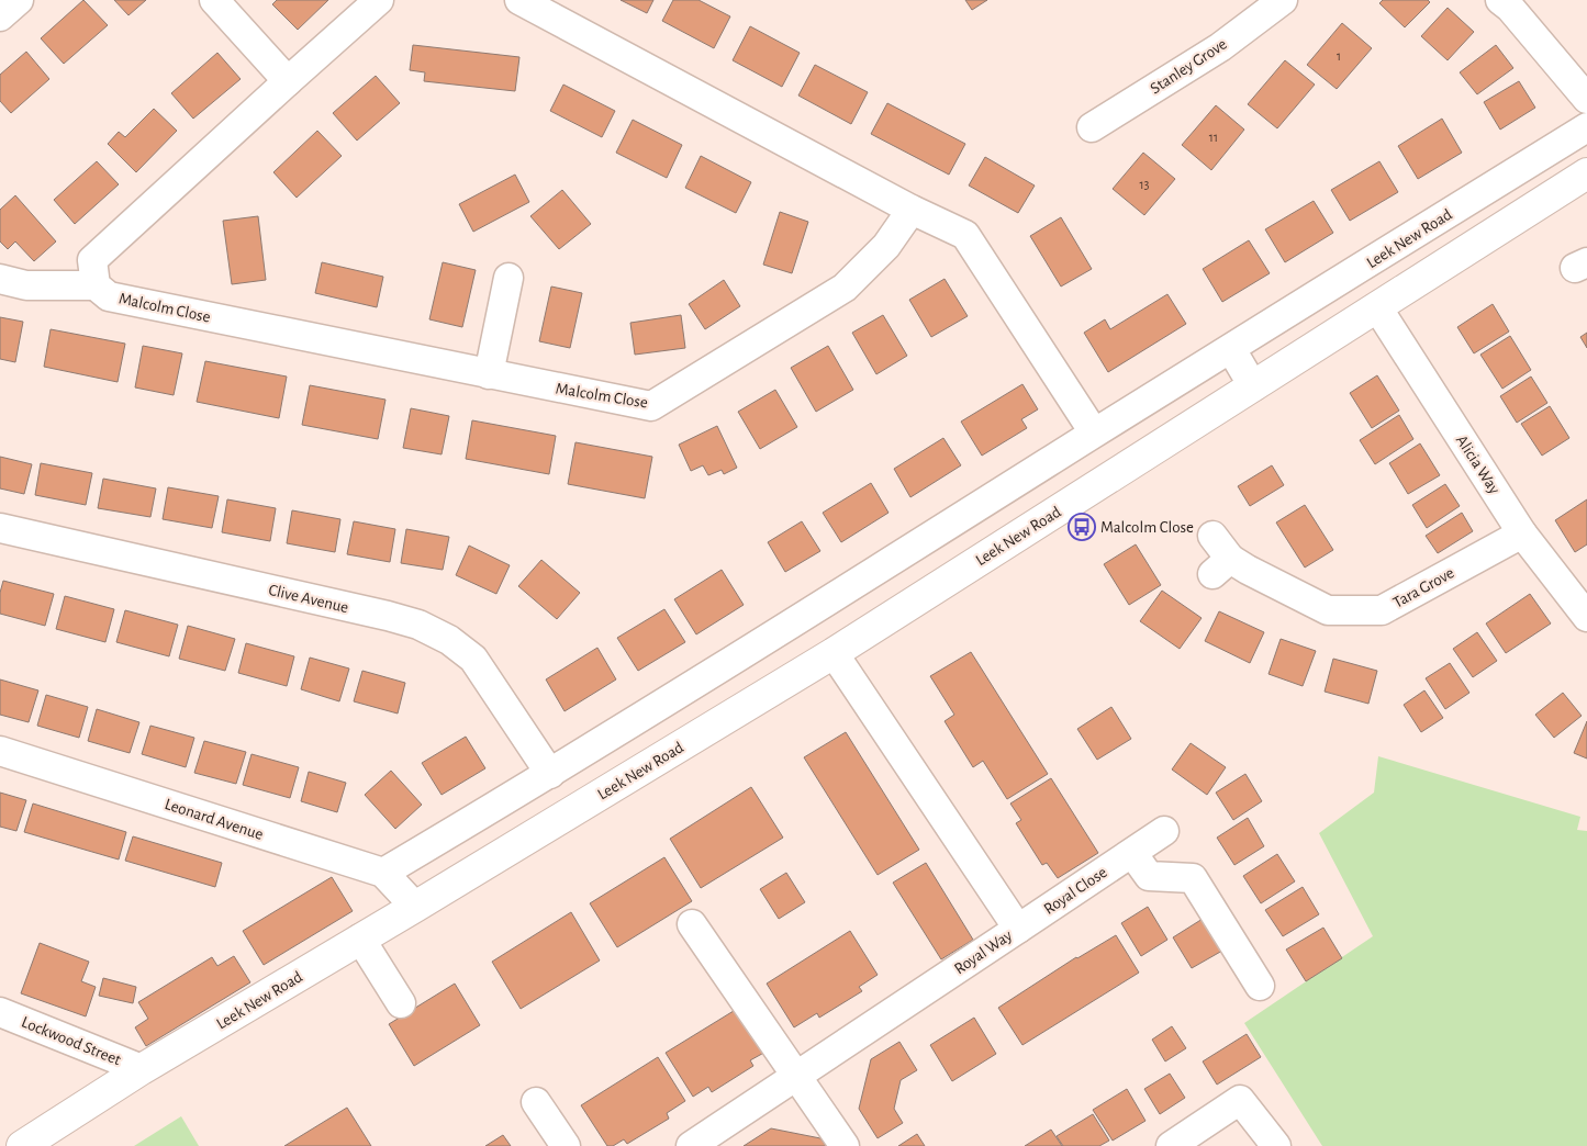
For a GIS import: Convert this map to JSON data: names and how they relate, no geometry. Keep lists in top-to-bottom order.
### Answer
{
  "streets": {
    "highway": ["Leek New Road"],
    "street": [
      "Stanley Grove",
      "Malcolm Close",
      "Alicia Way",
      "Tara Grove",
      "Clive Avenue",
      "Leonard Avenue",
      "Royal Close",
      "Royal Way",
      "Lockwood Street"
    ]
  },
  "crossings": [
    ["Leek New Road", "Alicia Way"],
    ["Leek New Road", "Clive Avenue"],
    ["Leek New Road", "Leonard Avenue"],
    ["Leek New Road", "Royal Way"],
    ["Leek New Road", "Lockwood Street"],
    ["Alicia Way", "Tara Grove"],
    ["Royal Close", "Royal Way"]
  ],
  "places": {
    "bus stop": ["Malcolm Close"]
  },
  "house_numbers": ["1", "11", "13"]
}
